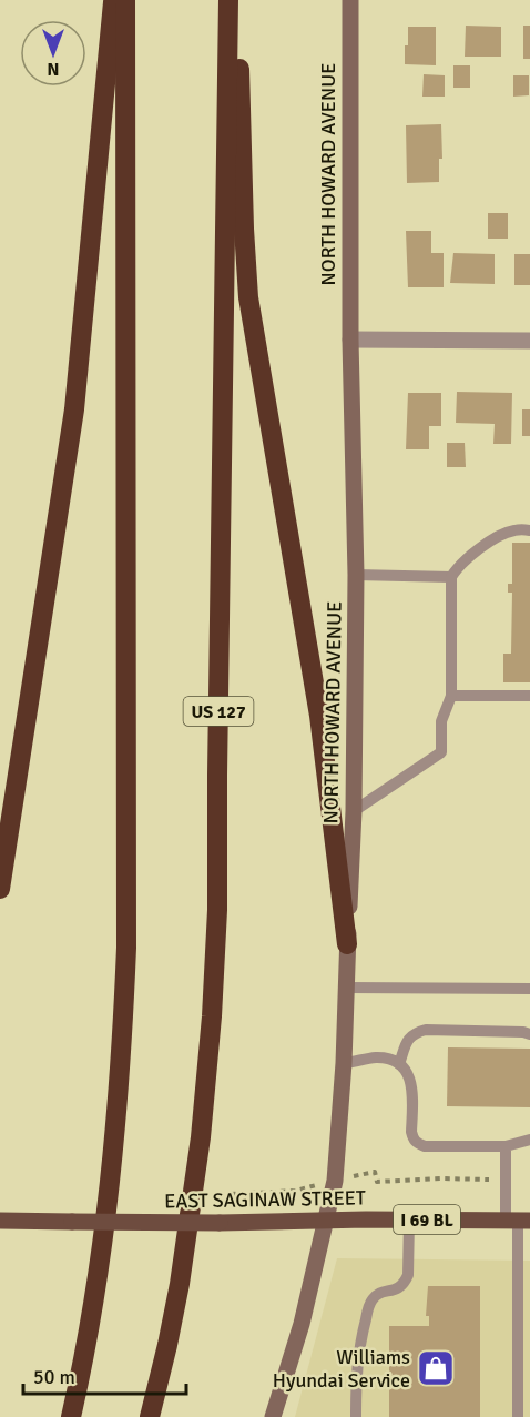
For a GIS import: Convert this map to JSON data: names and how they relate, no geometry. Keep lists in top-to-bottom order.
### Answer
{
  "streets": {
    "highway": ["US 127"],
    "main road": ["EAST SAGINAW STREET", "I 69 BL"],
    "street": ["NORTH HOWARD AVENUE"]
  },
  "crossings": [
    ["NORTH HOWARD AVENUE", "EAST SAGINAW STREET"]
  ],
  "places": {
    "shop": ["Williams Hyundai Service"]
  },
  "scale_bar": "50 m",
  "north": "bottom"
}
